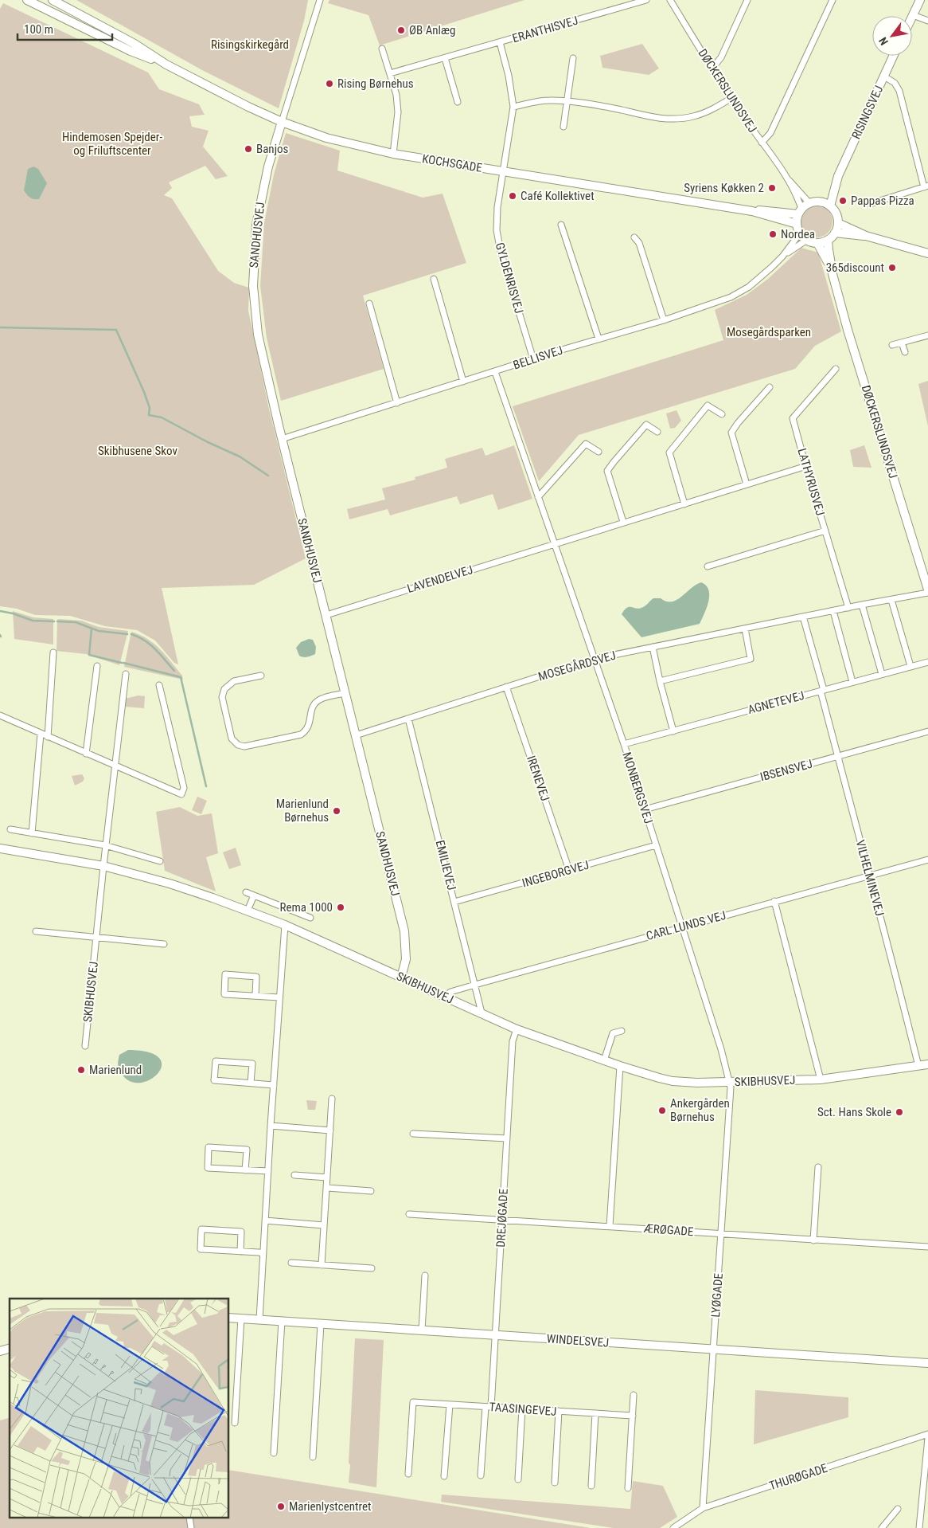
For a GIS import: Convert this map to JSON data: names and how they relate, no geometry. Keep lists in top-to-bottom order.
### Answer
{
  "streets": {
    "street": [
      "ERANTHISVEJ",
      "DØCKERSLUNDSVEJ",
      "RISINGSVEJ",
      "KOCHSGADE",
      "SANDHUSVEJ",
      "GYLDENRISVEJ",
      "BELLISVEJ",
      "LATHYRUSVEJ",
      "LAVENDELVEJ",
      "MOSEGÅRDSVEJ",
      "AGNETEVEJ",
      "IBSENSVEJ",
      "IRENEVEJ",
      "MONBERGSVEJ",
      "EMILIEVEJ",
      "INGEBORGVEJ",
      "VILHELMINEVEJ",
      "CARL LUNDS VEJ",
      "SKIBHUSVEJ",
      "DREJØGADE",
      "ÆRØGADE",
      "LYØGADE",
      "WINDELSVEJ",
      "TAASINGEVEJ",
      "THURØGADE"
    ]
  },
  "crossings": [
    ["ERANTHISVEJ", "GYLDENRISVEJ"],
    ["DØCKERSLUNDSVEJ", "RISINGSVEJ"],
    ["DØCKERSLUNDSVEJ", "KOCHSGADE"],
    ["DØCKERSLUNDSVEJ", "BELLISVEJ"],
    ["RISINGSVEJ", "KOCHSGADE"],
    ["RISINGSVEJ", "BELLISVEJ"],
    ["KOCHSGADE", "SANDHUSVEJ"],
    ["KOCHSGADE", "GYLDENRISVEJ"],
    ["KOCHSGADE", "BELLISVEJ"],
    ["SANDHUSVEJ", "BELLISVEJ"],
    ["SANDHUSVEJ", "LAVENDELVEJ"],
    ["SANDHUSVEJ", "MOSEGÅRDSVEJ"],
    ["SANDHUSVEJ", "SKIBHUSVEJ"],
    ["GYLDENRISVEJ", "BELLISVEJ"],
    ["BELLISVEJ", "MONBERGSVEJ"],
    ["LATHYRUSVEJ", "LAVENDELVEJ"],
    ["LATHYRUSVEJ", "MOSEGÅRDSVEJ"],
    ["LAVENDELVEJ", "MONBERGSVEJ"],
    ["MOSEGÅRDSVEJ", "IRENEVEJ"],
    ["MOSEGÅRDSVEJ", "MONBERGSVEJ"],
    ["MOSEGÅRDSVEJ", "EMILIEVEJ"],
    ["AGNETEVEJ", "MONBERGSVEJ"],
    ["AGNETEVEJ", "VILHELMINEVEJ"],
    ["IBSENSVEJ", "MONBERGSVEJ"],
    ["IBSENSVEJ", "VILHELMINEVEJ"],
    ["IRENEVEJ", "INGEBORGVEJ"],
    ["MONBERGSVEJ", "INGEBORGVEJ"],
    ["MONBERGSVEJ", "CARL LUNDS VEJ"],
    ["MONBERGSVEJ", "SKIBHUSVEJ"],
    ["MONBERGSVEJ", "LYØGADE"],
    ["EMILIEVEJ", "INGEBORGVEJ"],
    ["EMILIEVEJ", "CARL LUNDS VEJ"],
    ["EMILIEVEJ", "SKIBHUSVEJ"],
    ["VILHELMINEVEJ", "CARL LUNDS VEJ"],
    ["VILHELMINEVEJ", "SKIBHUSVEJ"],
    ["CARL LUNDS VEJ", "SKIBHUSVEJ"],
    ["SKIBHUSVEJ", "DREJØGADE"],
    ["SKIBHUSVEJ", "LYØGADE"],
    ["DREJØGADE", "ÆRØGADE"],
    ["DREJØGADE", "WINDELSVEJ"],
    ["DREJØGADE", "TAASINGEVEJ"],
    ["ÆRØGADE", "LYØGADE"],
    ["LYØGADE", "WINDELSVEJ"],
    ["LYØGADE", "THURØGADE"]
  ],
  "parks": [
    "Risingskirkegård",
    "Hindemosen Spejder- og Friluftscenter",
    "Mosegårdsparken",
    "Skibhusene Skov"
  ],
  "places": [
    "ØB Anlæg",
    "Rising Børnehus",
    "Banjos",
    "Syriens Køkken 2",
    "Café Kollektivet",
    "Pappas Pizza",
    "Nordea",
    "365discount",
    "Marienlund Børnehus",
    "Rema 1000",
    "Marienlund",
    "Ankergården Børnehus",
    "Sct. Hans Skole",
    "Marienlystcentret"
  ],
  "scale_bar": "100 m",
  "north": "bottom left"
}
